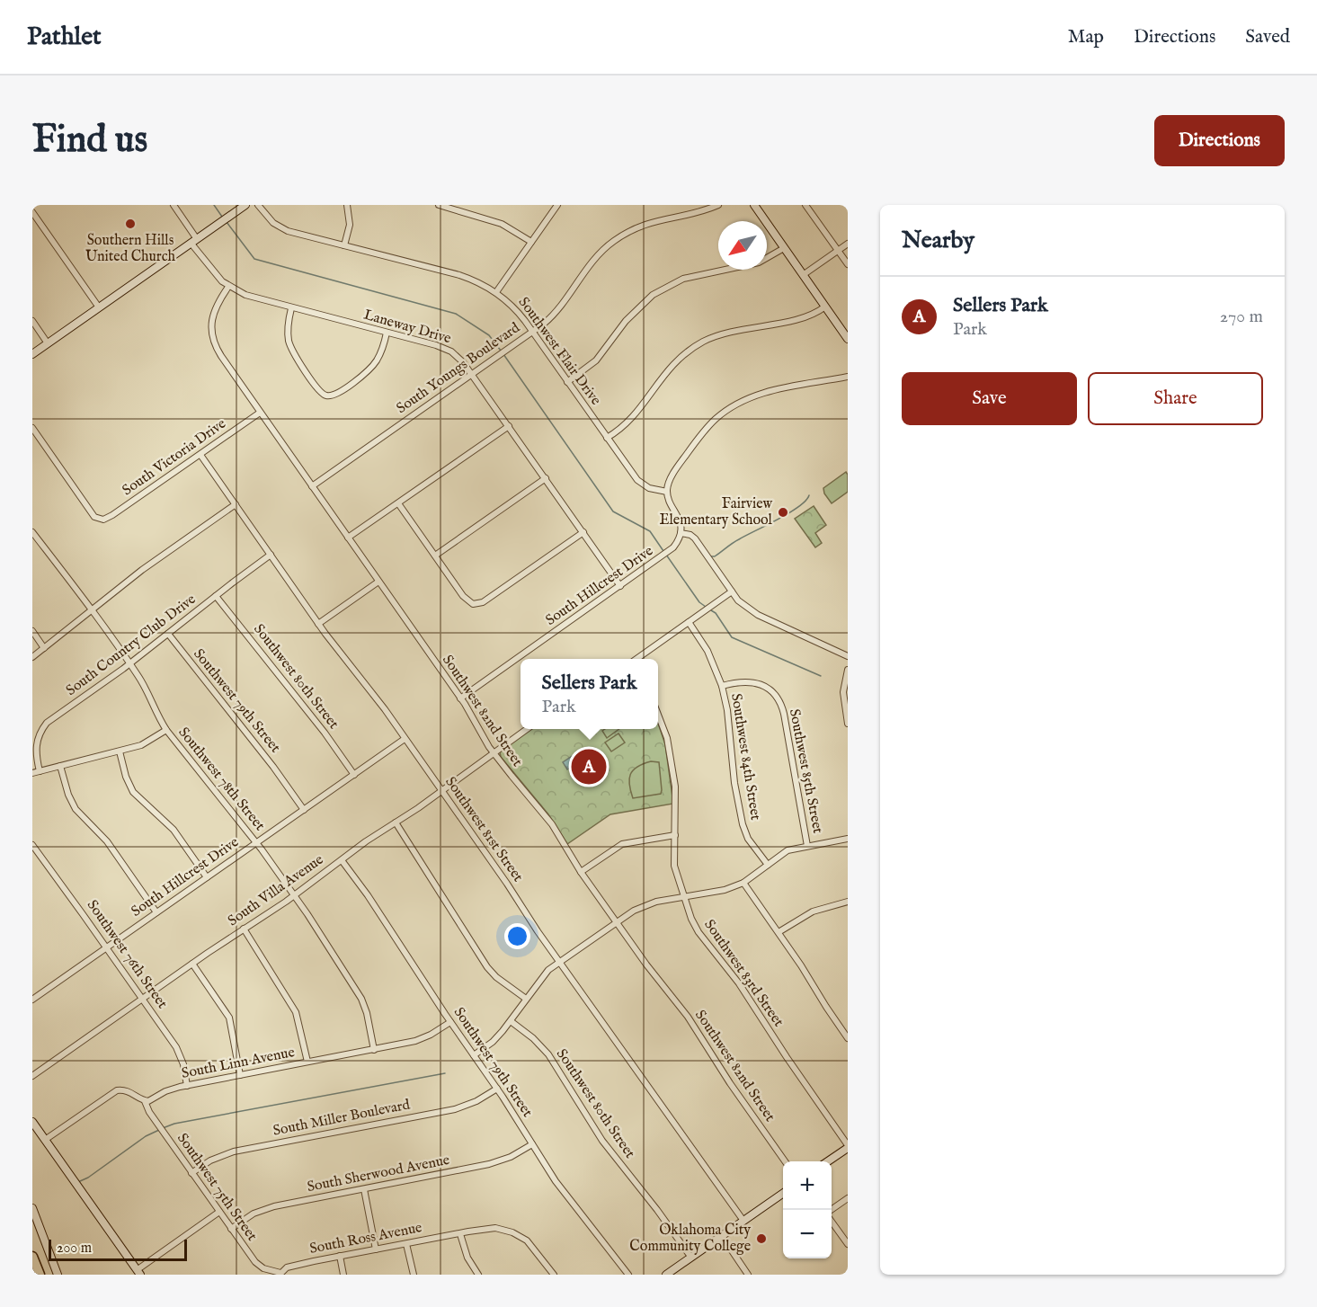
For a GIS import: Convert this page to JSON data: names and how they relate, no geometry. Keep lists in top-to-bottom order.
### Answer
{
  "streets": {
    "street": [
      "Laneway Drive",
      "Southwest Flair Drive",
      "South Youngs Boulevard",
      "South Victoria Drive",
      "South Hillcrest Drive",
      "South Country Club Drive",
      "Southwest 80th Street",
      "Southwest 79th Street",
      "Southwest 82nd Street",
      "Southwest 84th Street",
      "Southwest 85th Street",
      "Southwest 78th Street",
      "Southwest 81st Street",
      "South Villa Avenue",
      "Southwest 76th Street",
      "Southwest 83rd Street",
      "South Linn Avenue",
      "South Miller Boulevard",
      "South Sherwood Avenue",
      "Southwest 75th Street",
      "South Ross Avenue"
    ]
  },
  "crossings": [
    ["Laneway Drive", "South Youngs Boulevard"],
    ["Laneway Drive", "South Hillcrest Drive"],
    ["Laneway Drive", "Southwest 82nd Street"],
    ["Southwest Flair Drive", "South Youngs Boulevard"],
    ["South Youngs Boulevard", "Southwest 82nd Street"],
    ["South Victoria Drive", "Southwest 82nd Street"],
    ["South Victoria Drive", "Southwest 81st Street"],
    ["South Hillcrest Drive", "Southwest 80th Street"],
    ["South Hillcrest Drive", "Southwest 79th Street"],
    ["South Hillcrest Drive", "Southwest 82nd Street"],
    ["South Hillcrest Drive", "Southwest 78th Street"],
    ["South Hillcrest Drive", "Southwest 81st Street"],
    ["South Hillcrest Drive", "Southwest 76th Street"],
    ["South Country Club Drive", "Southwest 80th Street"],
    ["South Country Club Drive", "Southwest 79th Street"],
    ["South Country Club Drive", "Southwest 78th Street"],
    ["South Country Club Drive", "Southwest 81st Street"],
    ["Southwest 79th Street", "South Villa Avenue"],
    ["Southwest 79th Street", "South Linn Avenue"],
    ["Southwest 79th Street", "South Miller Boulevard"],
    ["Southwest 79th Street", "South Sherwood Avenue"],
    ["Southwest 82nd Street", "South Villa Avenue"],
    ["Southwest 84th Street", "Southwest 85th Street"],
    ["Southwest 78th Street", "South Villa Avenue"],
    ["Southwest 78th Street", "South Linn Avenue"],
    ["Southwest 81st Street", "South Villa Avenue"],
    ["South Villa Avenue", "Southwest 76th Street"],
    ["Southwest 76th Street", "South Linn Avenue"],
    ["South Linn Avenue", "Southwest 75th Street"],
    ["South Miller Boulevard", "Southwest 75th Street"],
    ["South Sherwood Avenue", "Southwest 75th Street"],
    ["Southwest 75th Street", "South Ross Avenue"]
  ],
  "places": ["Southern Hills United Church", "Fairview Elementary School", "Oklahoma City Community College"],
  "scale_bar": "200 m",
  "north": "bottom left",
  "page": {
    "header": "Pathlet",
    "nav": ["Map", "Directions", "Saved"],
    "buttons": [
      "Directions",
      ["Save", "Share"]
    ],
    "title": "Find us",
    "heading": "Nearby",
    "list": [
      {
        "mark": "A",
        "name": "Sellers Park",
        "note": "Park",
        "value": "270 m"
      }
    ],
    "popup": ["Sellers Park", "Park"],
    "pins": "A",
    "map_buttons": ["+", "−"],
    "scale": "200 m"
  }
}
